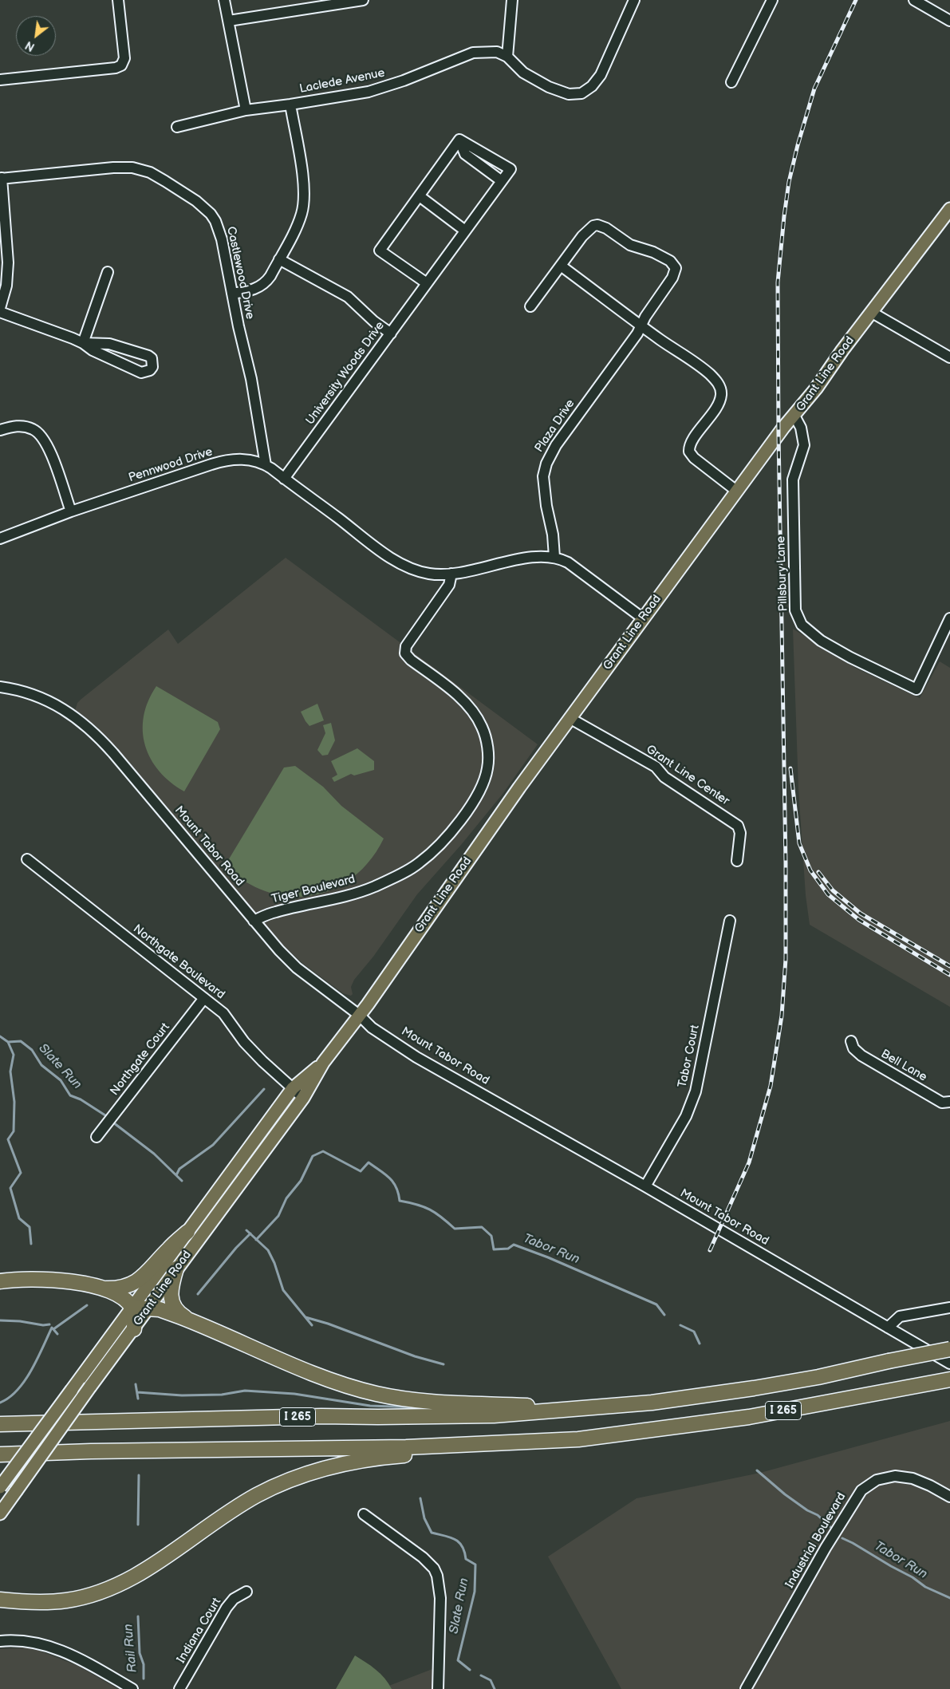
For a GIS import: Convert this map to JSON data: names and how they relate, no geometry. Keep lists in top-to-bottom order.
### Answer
{
  "streets": {
    "highway": ["I 265"],
    "main road": ["Grant Line Road"],
    "street": [
      "Laclede Avenue",
      "Castlewood Drive",
      "University Woods Drive",
      "Plaza Drive",
      "Pennwood Drive",
      "Pillsbury Lane",
      "Grant Line Center",
      "Mount Tabor Road",
      "Tiger Boulevard",
      "Northgate Boulevard",
      "Tabor Court",
      "Northgate Court",
      "Bell Lane",
      "Industrial Boulevard",
      "Indiana Court"
    ]
  },
  "crossings": [
    ["Castlewood Drive", "Pennwood Drive"],
    ["University Woods Drive", "Pennwood Drive"],
    ["Grant Line Road", "Pillsbury Lane"],
    ["Grant Line Road", "Grant Line Center"],
    ["Grant Line Road", "Mount Tabor Road"],
    ["Grant Line Road", "Northgate Boulevard"],
    ["Pennwood Drive", "Tiger Boulevard"],
    ["Mount Tabor Road", "Tiger Boulevard"],
    ["Mount Tabor Road", "Tabor Court"],
    ["Northgate Boulevard", "Northgate Court"]
  ],
  "water": ["Slate Run", "Tabor Run", "Rail Run"],
  "north": "bottom left"
}
